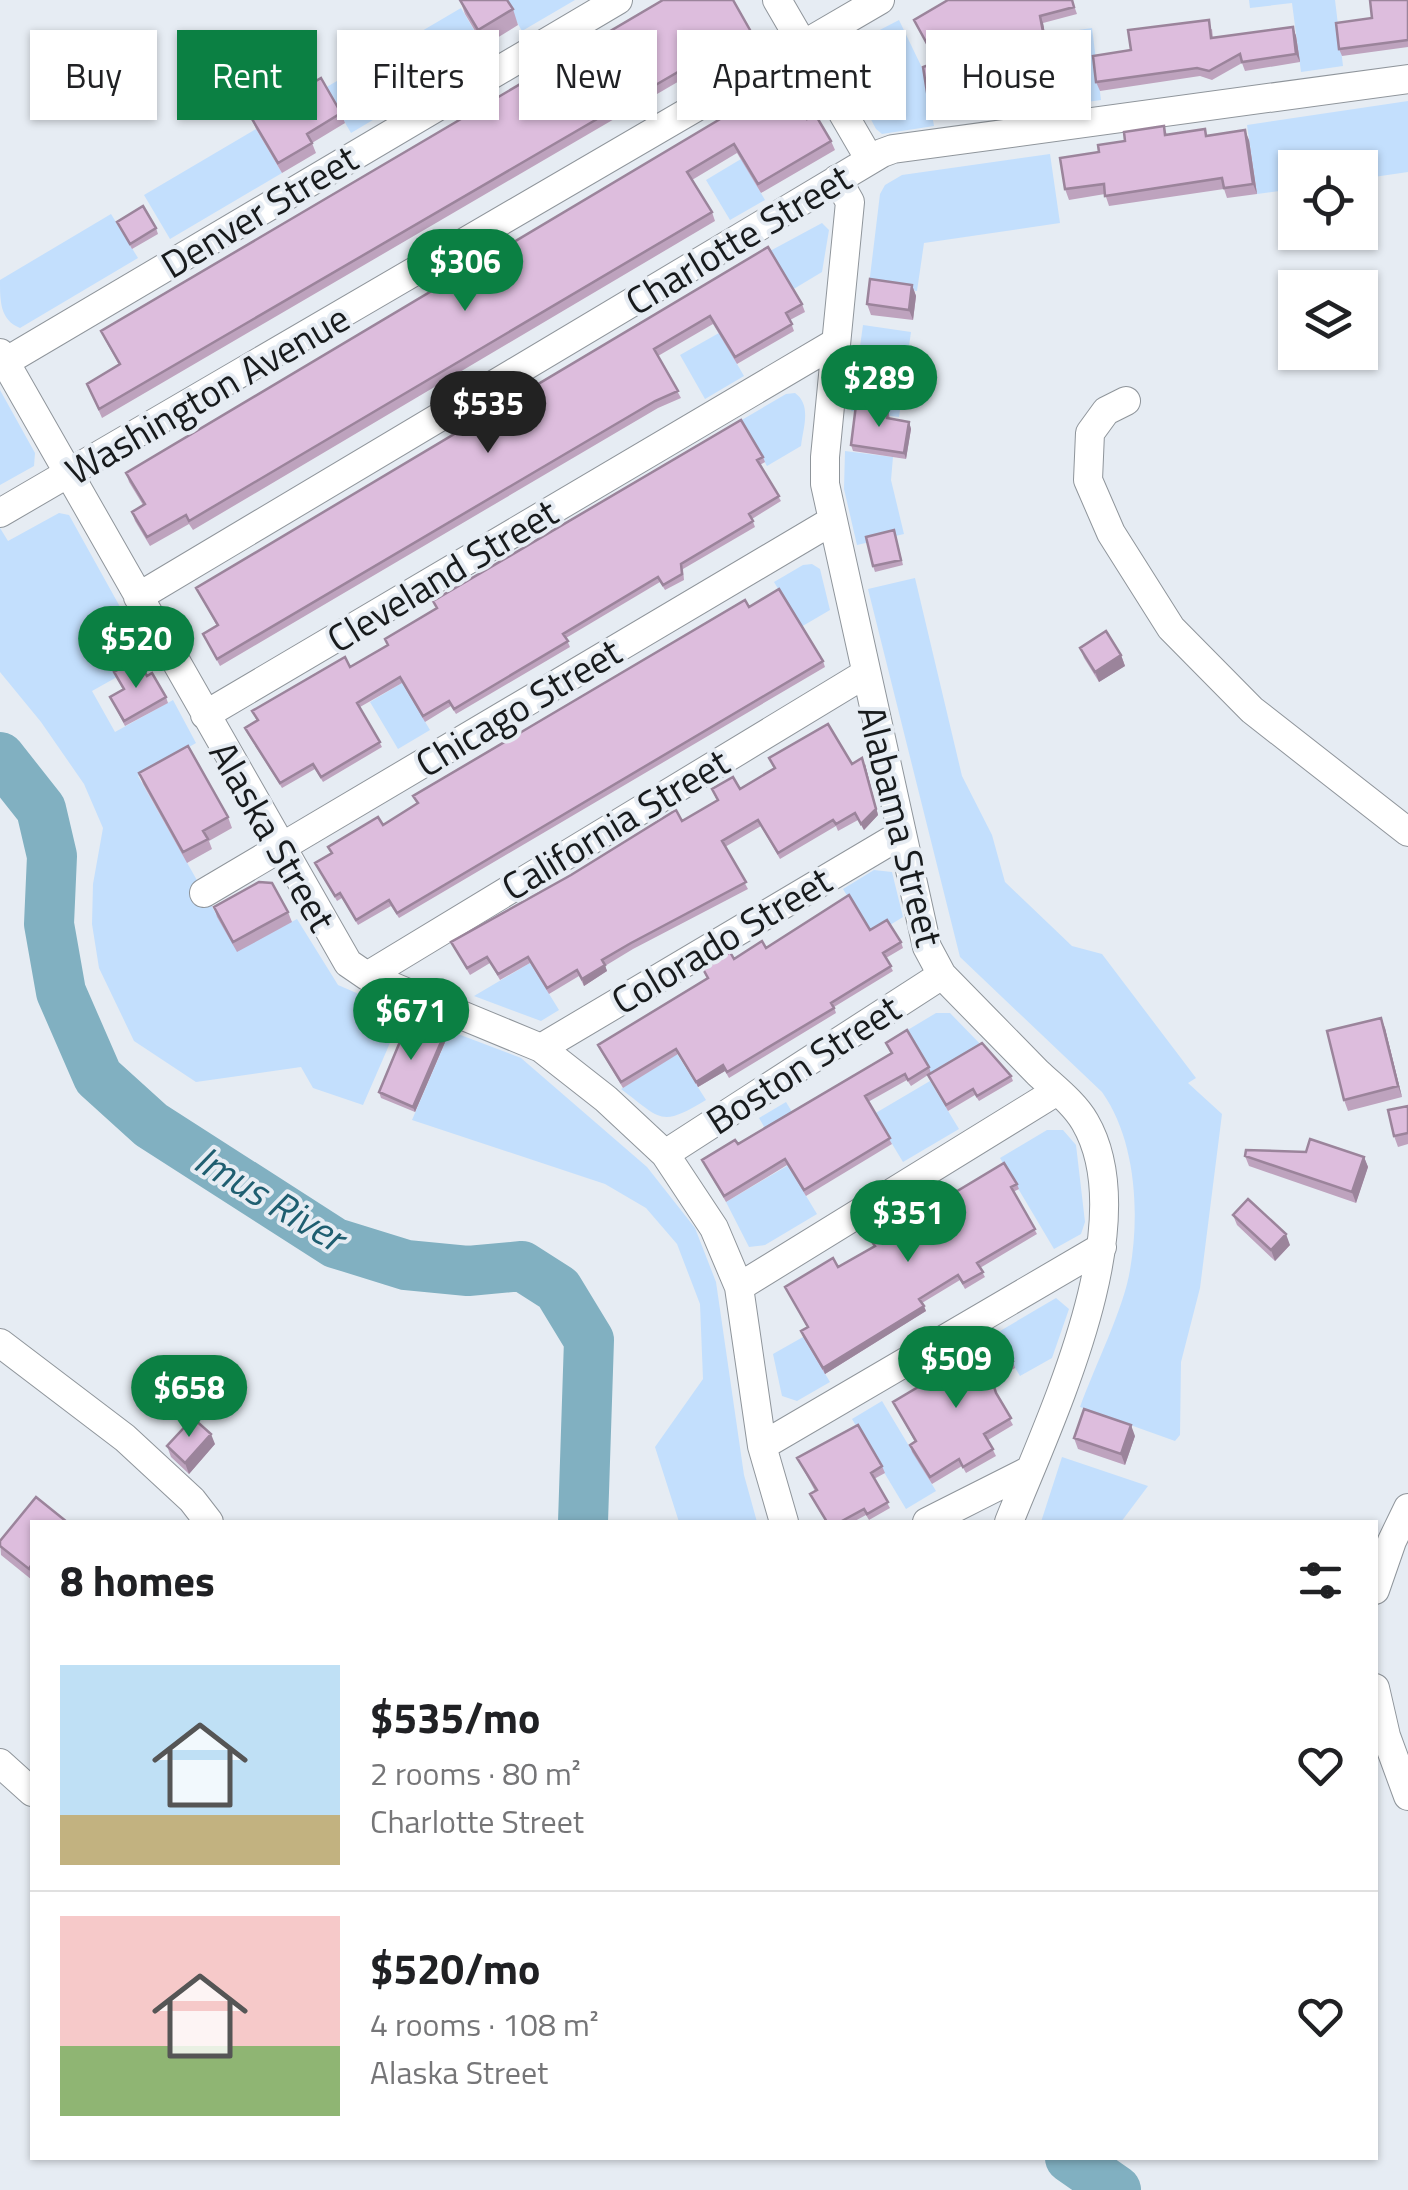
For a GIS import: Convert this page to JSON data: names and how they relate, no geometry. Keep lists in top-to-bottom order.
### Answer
{
  "streets": {
    "street": [
      "Denver Street",
      "Charlotte Street",
      "Washington Avenue",
      "Cleveland Street",
      "Chicago Street",
      "California Street",
      "Alabama Street",
      "Alaska Street",
      "Colorado Street",
      "Boston Street"
    ]
  },
  "crossings": [
    ["Denver Street", "Alaska Street"],
    ["Charlotte Street", "Alabama Street"],
    ["Charlotte Street", "Alaska Street"],
    ["Washington Avenue", "Alaska Street"],
    ["Cleveland Street", "Alabama Street"],
    ["Cleveland Street", "Alaska Street"],
    ["Chicago Street", "Alabama Street"],
    ["Chicago Street", "Alaska Street"],
    ["California Street", "Alabama Street"],
    ["California Street", "Alaska Street"],
    ["Alabama Street", "Colorado Street"],
    ["Alabama Street", "Boston Street"],
    ["Alaska Street", "Colorado Street"],
    ["Alaska Street", "Boston Street"]
  ],
  "water": ["Imus River"],
  "page": {
    "chip": [
      "Buy",
      "Rent",
      "Filters",
      "New",
      "Apartment",
      "House"
    ],
    "price": [
      "$306",
      "$289",
      "$535",
      "$520",
      "$671",
      "$351",
      "$509",
      "$658"
    ],
    "heading": "8 homes",
    "list": [
      {
        "name": "$535/mo",
        "note": "2 rooms · 80 m² · Charlotte Street"
      },
      {
        "name": "$520/mo",
        "note": "4 rooms · 108 m² · Alaska Street"
      }
    ]
  }
}
